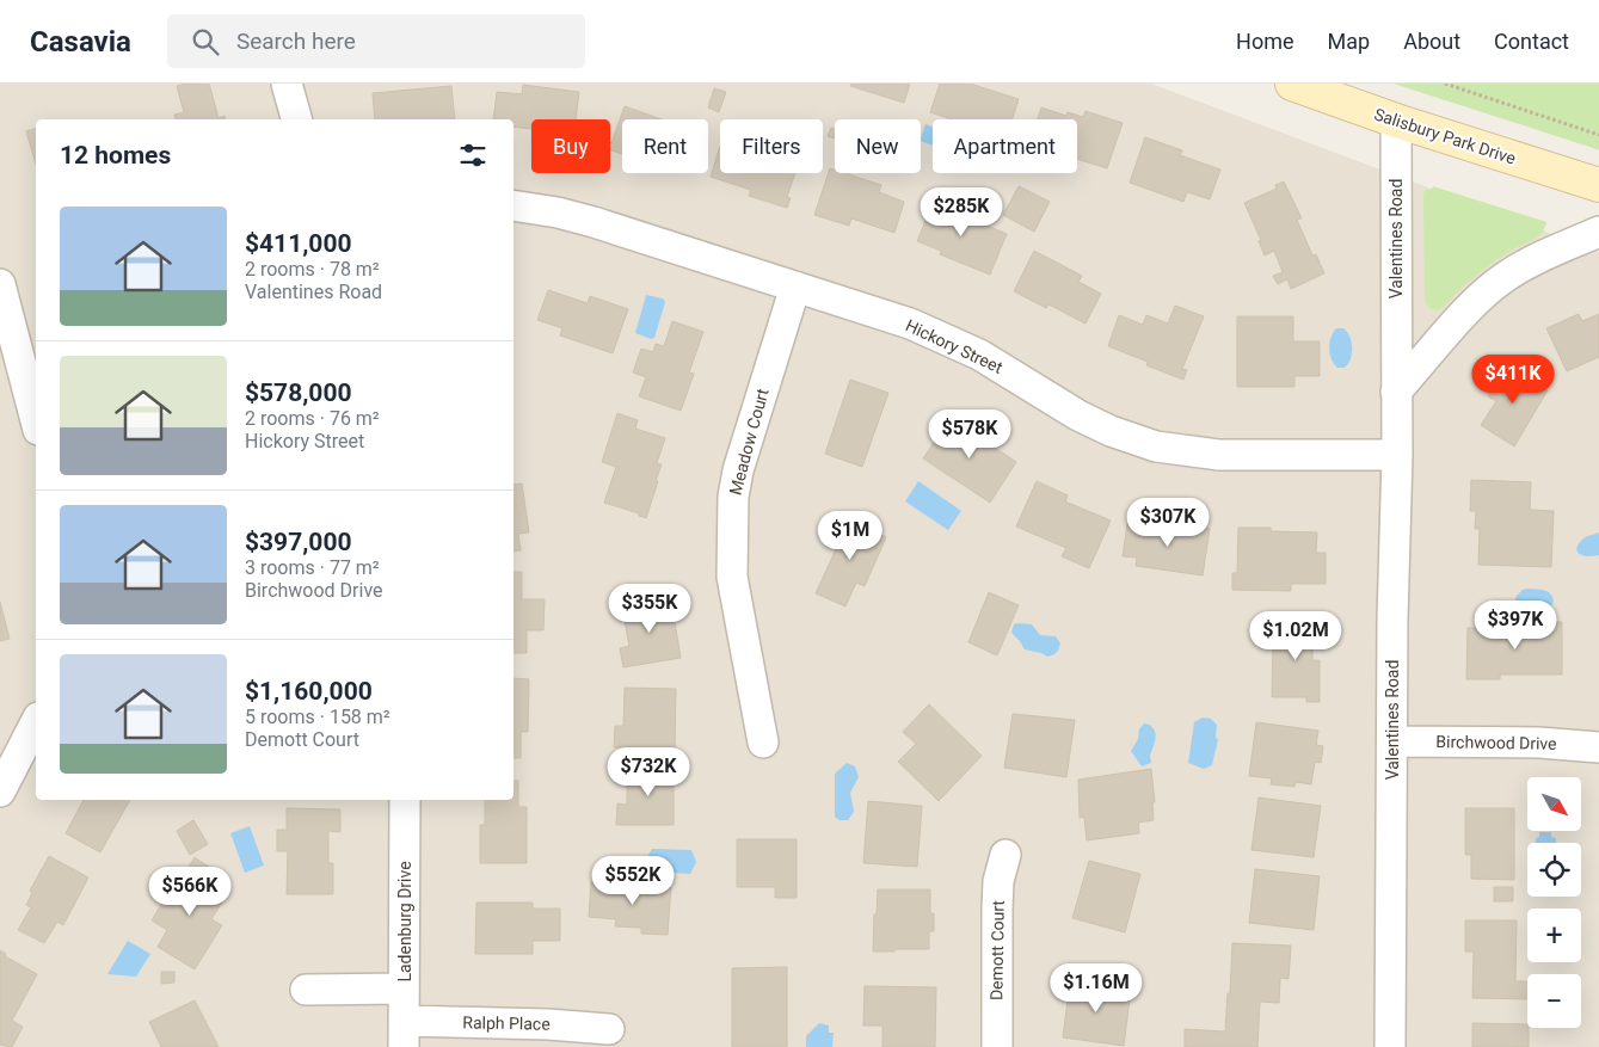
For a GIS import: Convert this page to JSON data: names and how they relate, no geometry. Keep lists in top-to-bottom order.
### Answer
{
  "streets": {
    "main road": ["Salisbury Park Drive"],
    "street": [
      "Valentines Road",
      "Hickory Street",
      "Meadow Court",
      "Birchwood Drive",
      "Ladenburg Drive",
      "Demott Court",
      "Ralph Place"
    ]
  },
  "crossings": [
    ["Salisbury Park Drive", "Valentines Road"],
    ["Valentines Road", "Hickory Street"],
    ["Valentines Road", "Birchwood Drive"],
    ["Hickory Street", "Meadow Court"],
    ["Ladenburg Drive", "Ralph Place"]
  ],
  "north": "bottom right",
  "page": {
    "header": "Casavia",
    "search": "Search here",
    "nav": [
      "Home",
      "Map",
      "About",
      "Contact"
    ],
    "chip": [
      "Buy",
      "Rent",
      "Filters",
      "New",
      "Apartment"
    ],
    "heading": "12 homes",
    "price": [
      "$285K",
      "$411K",
      "$578K",
      "$307K",
      "$1M",
      "$355K",
      "$397K",
      "$1.02M",
      "$732K",
      "$552K",
      "$566K",
      "$1.16M"
    ],
    "list": [
      {
        "name": "$411,000",
        "note": "2 rooms · 78 m² · Valentines Road"
      },
      {
        "name": "$578,000",
        "note": "2 rooms · 76 m² · Hickory Street"
      },
      {
        "name": "$397,000",
        "note": "3 rooms · 77 m² · Birchwood Drive"
      },
      {
        "name": "$1,160,000",
        "note": "5 rooms · 158 m² · Demott Court"
      }
    ],
    "map_buttons": ["+", "−"]
  }
}
